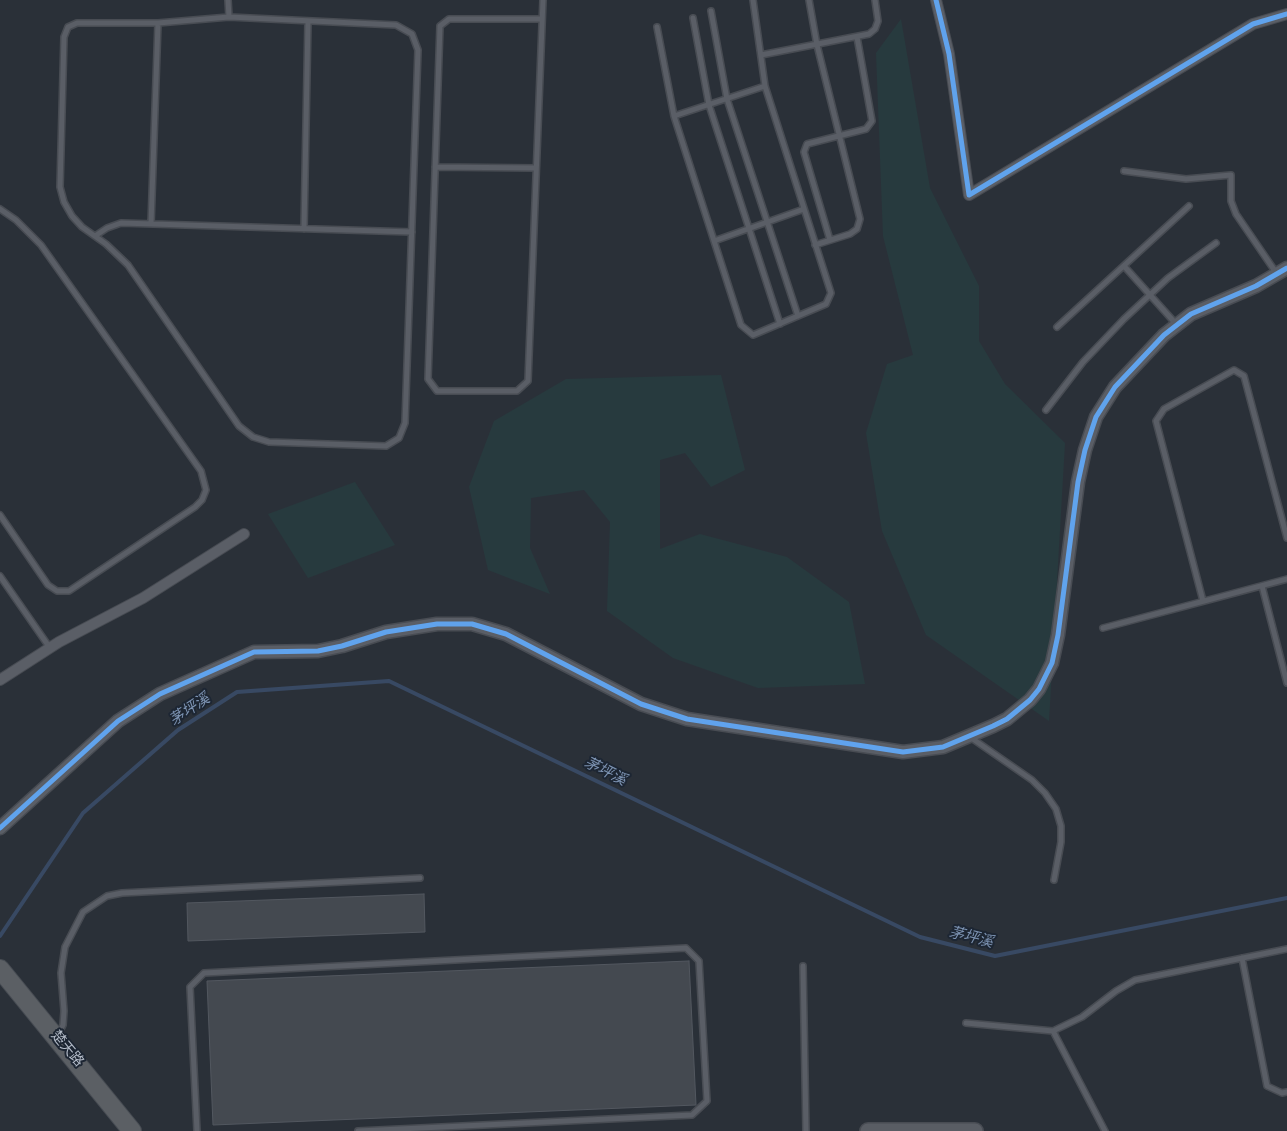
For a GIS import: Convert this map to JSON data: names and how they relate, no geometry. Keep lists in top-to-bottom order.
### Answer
{
  "streets": {
    "highway": ["楚天路"]
  },
  "water": ["茅坪溪"]
}
